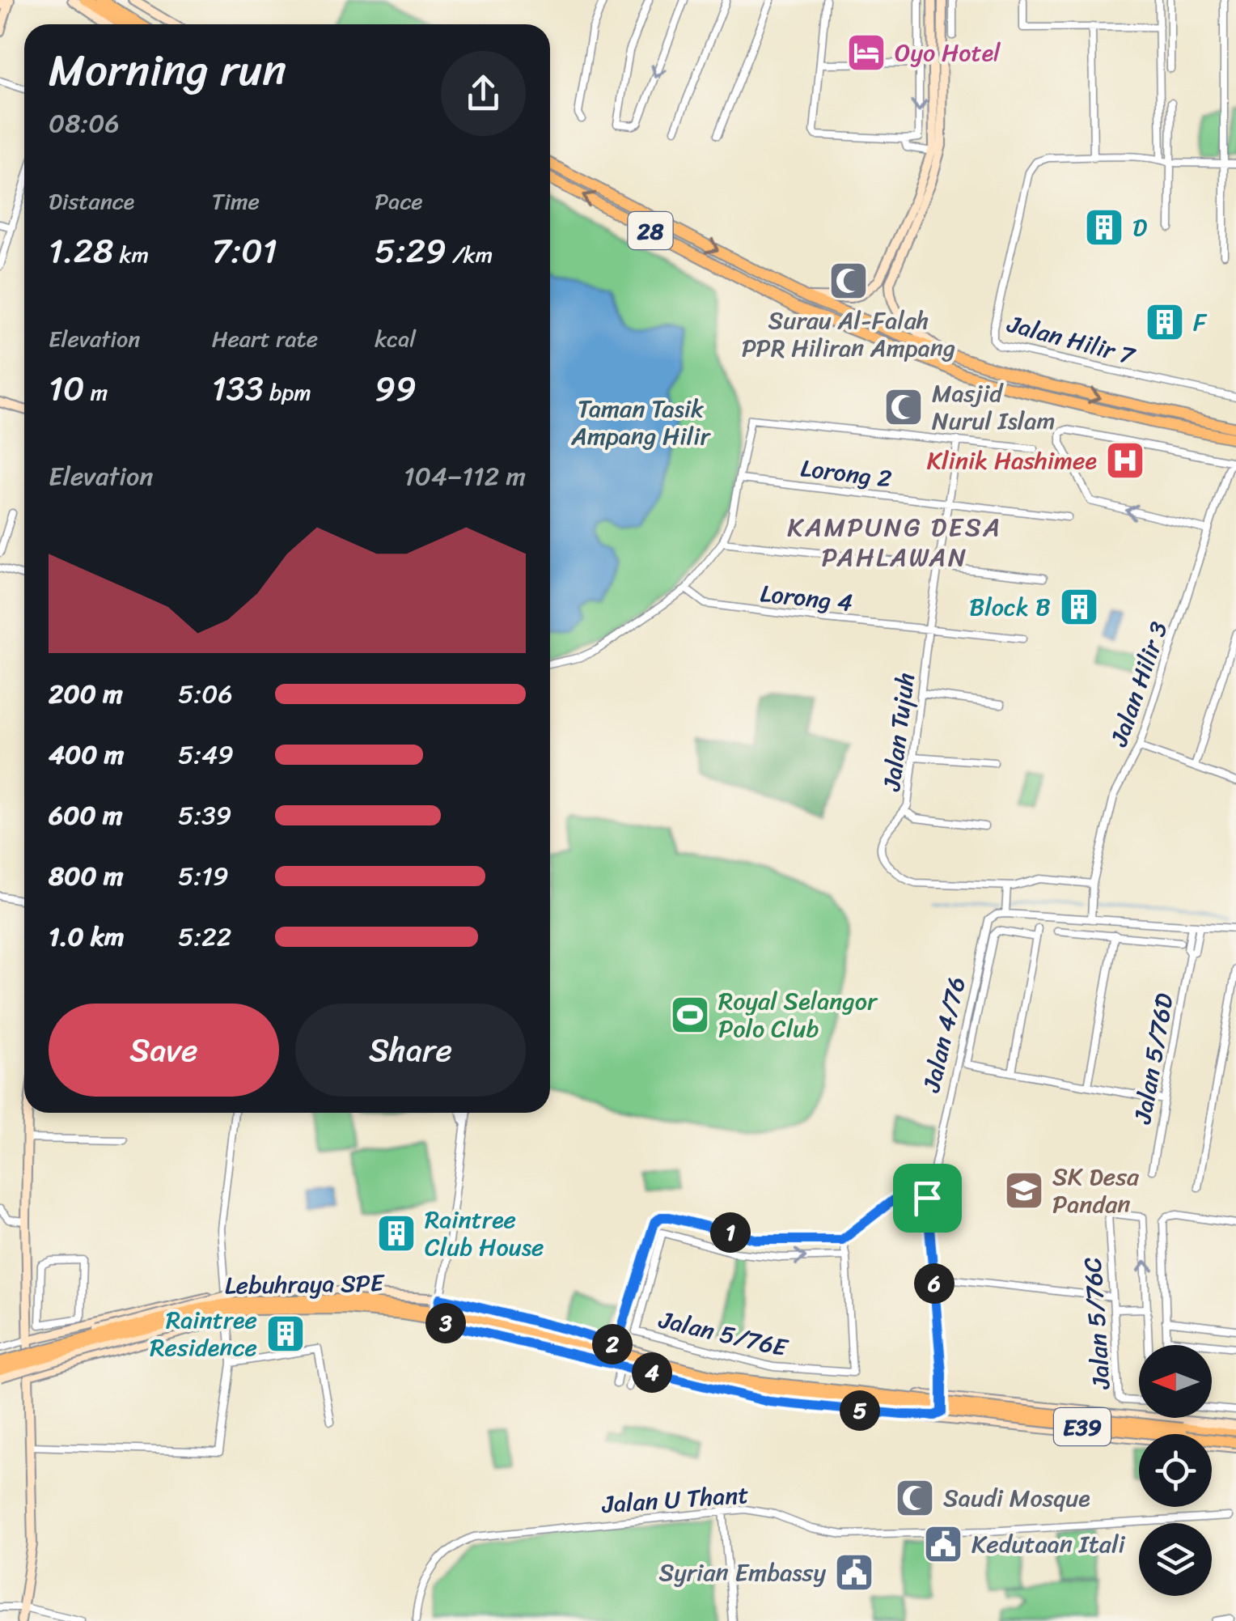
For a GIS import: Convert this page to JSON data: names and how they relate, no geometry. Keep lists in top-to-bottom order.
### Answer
{
  "streets": {
    "highway": ["28", "Lebuhraya SPE", "E39"],
    "street": [
      "Jalan Hilir 7",
      "Lorong 2",
      "Lorong 4",
      "Jalan Hilir 3",
      "Jalan Tujuh",
      "Jalan 4/76",
      "Jalan 5/76D",
      "Jalan 5/76C",
      "Jalan 5/76E",
      "Jalan U Thant"
    ]
  },
  "crossings": [
    ["Lorong 2", "Jalan Tujuh"],
    ["Lorong 4", "Jalan Tujuh"]
  ],
  "districts": ["KAMPUNG DESA PAHLAWAN"],
  "parks": ["Taman Tasik Ampang Hilir"],
  "places": {
    "hotel": ["Oyo Hotel"],
    "building": [
      "D",
      "F",
      "Block B",
      "Raintree Club House",
      "Raintree Residence"
    ],
    "mosque": ["Surau Al-Falah PPR Hiliran Ampang", "Masjid Nurul Islam", "Saudi Mosque"],
    "hospital": ["Klinik Hashimee"],
    "sports": ["Royal Selangor Polo Club"],
    "school or university": ["SK Desa Pandan"],
    "public building": ["Kedutaan Itali", "Syrian Embassy"]
  },
  "north": "left",
  "page": {
    "heading": ["Morning run", "08:06"],
    "stats": [
      ["Distance", "1.28 km"],
      ["Time", "7:01"],
      ["Pace", "5:29 /km"],
      ["Elevation", "10 m"],
      ["Heart rate", "133 bpm"],
      ["kcal", "99"]
    ],
    "chart": ["Elevation", "104–112 m"],
    "list": [
      {
        "name": "200 m",
        "note": "5:06"
      },
      {
        "name": "400 m",
        "note": "5:49"
      },
      {
        "name": "600 m",
        "note": "5:39"
      },
      {
        "name": "800 m",
        "note": "5:19"
      },
      {
        "name": "1.0 km",
        "note": "5:22"
      }
    ],
    "buttons": ["Save", "Share"],
    "pins": [
      "1",
      "6",
      "3",
      "2",
      "4",
      "5"
    ]
  }
}
